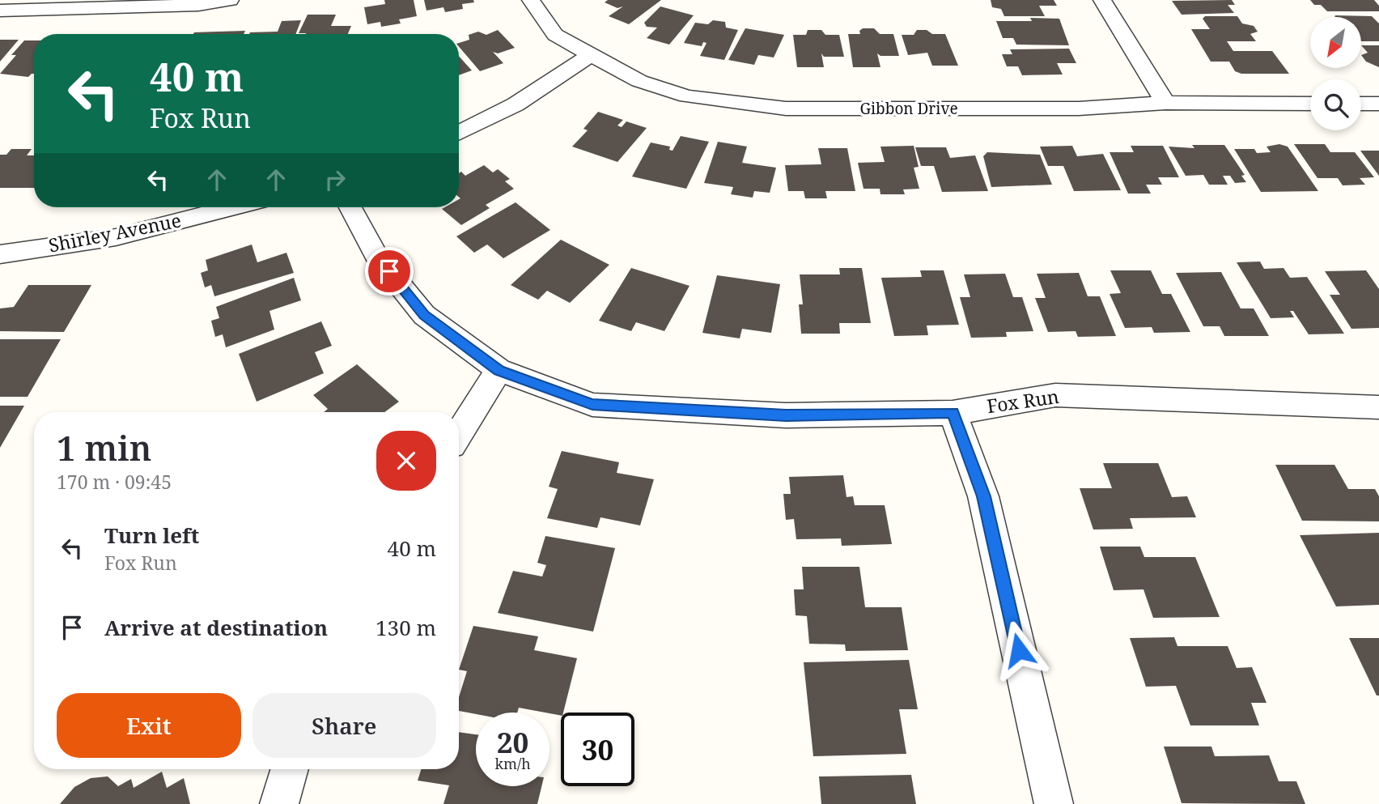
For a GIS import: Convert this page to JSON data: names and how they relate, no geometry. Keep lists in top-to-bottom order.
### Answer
{
  "streets": {
    "street": ["Gibbon Drive", "Shirley Avenue", "Fox Run"]
  },
  "north": "bottom left",
  "page": {
    "turn": ["40 m", "Fox Run"],
    "heading": ["1 min", "170 m · 09:45"],
    "list": [
      {
        "name": "Turn left",
        "note": "Fox Run",
        "value": "40 m"
      },
      {
        "name": "Arrive at destination",
        "value": "130 m"
      }
    ],
    "buttons": ["Exit", "Share"],
    "speed": "20 km/h",
    "limit": "30"
  }
}
